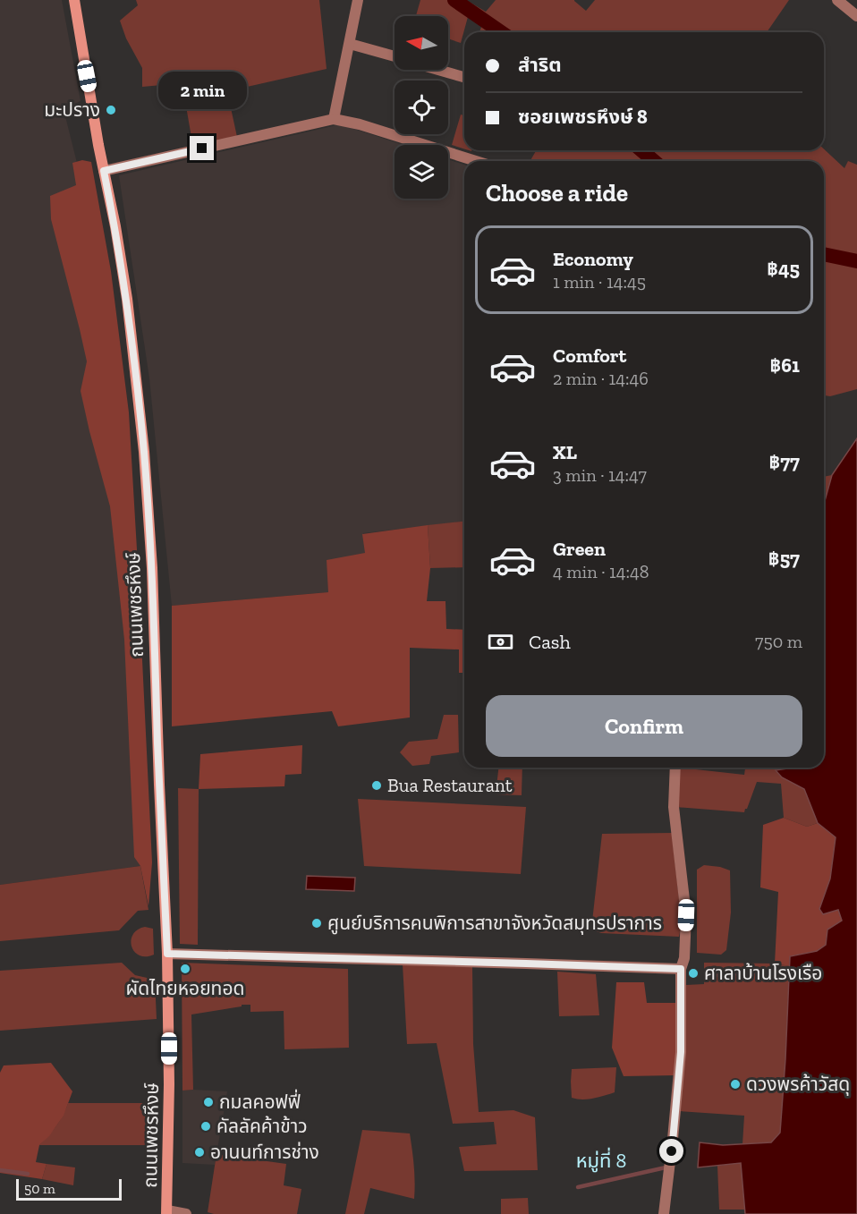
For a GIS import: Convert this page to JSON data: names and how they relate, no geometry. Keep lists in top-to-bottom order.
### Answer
{
  "streets": {
    "main road": ["ถนนเพชรหึงษ์"]
  },
  "districts": ["หมู่ที่ 8"],
  "places": [
    "มะปราง",
    "Bua Restaurant",
    "ศูนย์บริการคนพิการสาขาจังหวัดสมุทรปราการ",
    "ผัดไทยหอยทอด",
    "ศาลาบ้านโรงเรือ",
    "ดวงพรค้าวัสดุ",
    "กมลคอฟฟี่",
    "คัลลัคค้าข้าว",
    "อานนท์การช่าง"
  ],
  "scale_bar": "50 m",
  "north": "left",
  "page": {
    "banner": ["สำริต", "ซอยเพชรหึงษ์ 8"],
    "bubble": "2 min",
    "heading": "Choose a ride",
    "list": [
      {
        "name": "Economy",
        "note": "1 min · 14:45",
        "value": "฿45"
      },
      {
        "name": "Comfort",
        "note": "2 min · 14:46",
        "value": "฿61"
      },
      {
        "name": "XL",
        "note": "3 min · 14:47",
        "value": "฿77"
      },
      {
        "name": "Green",
        "note": "4 min · 14:48",
        "value": "฿57"
      }
    ],
    "pay": ["Cash", "750 m"],
    "buttons": "Confirm",
    "scale": "50 m"
  }
}
